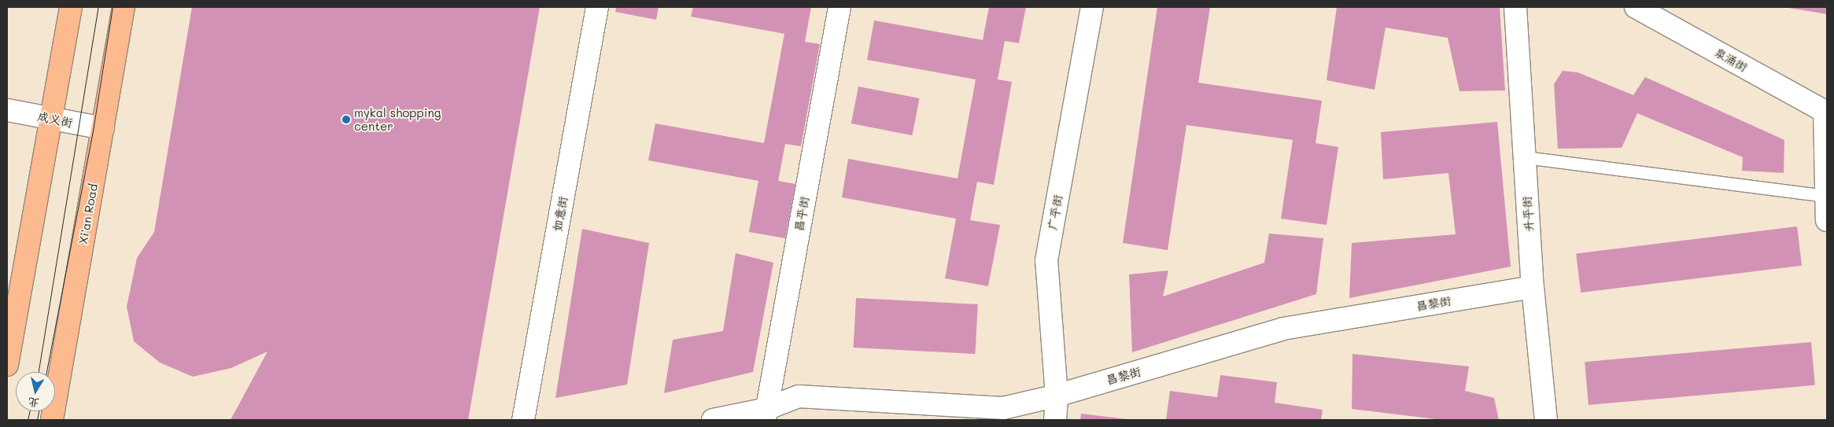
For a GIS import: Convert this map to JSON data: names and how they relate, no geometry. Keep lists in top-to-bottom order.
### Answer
{
  "streets": {
    "main road": ["Xi'an Road"],
    "street": [
      "泉涌街",
      "成义街",
      "广平街",
      "如意街",
      "昌平街",
      "升平街",
      "昌黎街"
    ]
  },
  "crossings": [
    ["成义街", "Xi'an Road"],
    ["广平街", "昌黎街"],
    ["昌平街", "昌黎街"],
    ["升平街", "昌黎街"]
  ],
  "places": ["mykal shopping center"],
  "north": "bottom"
}
